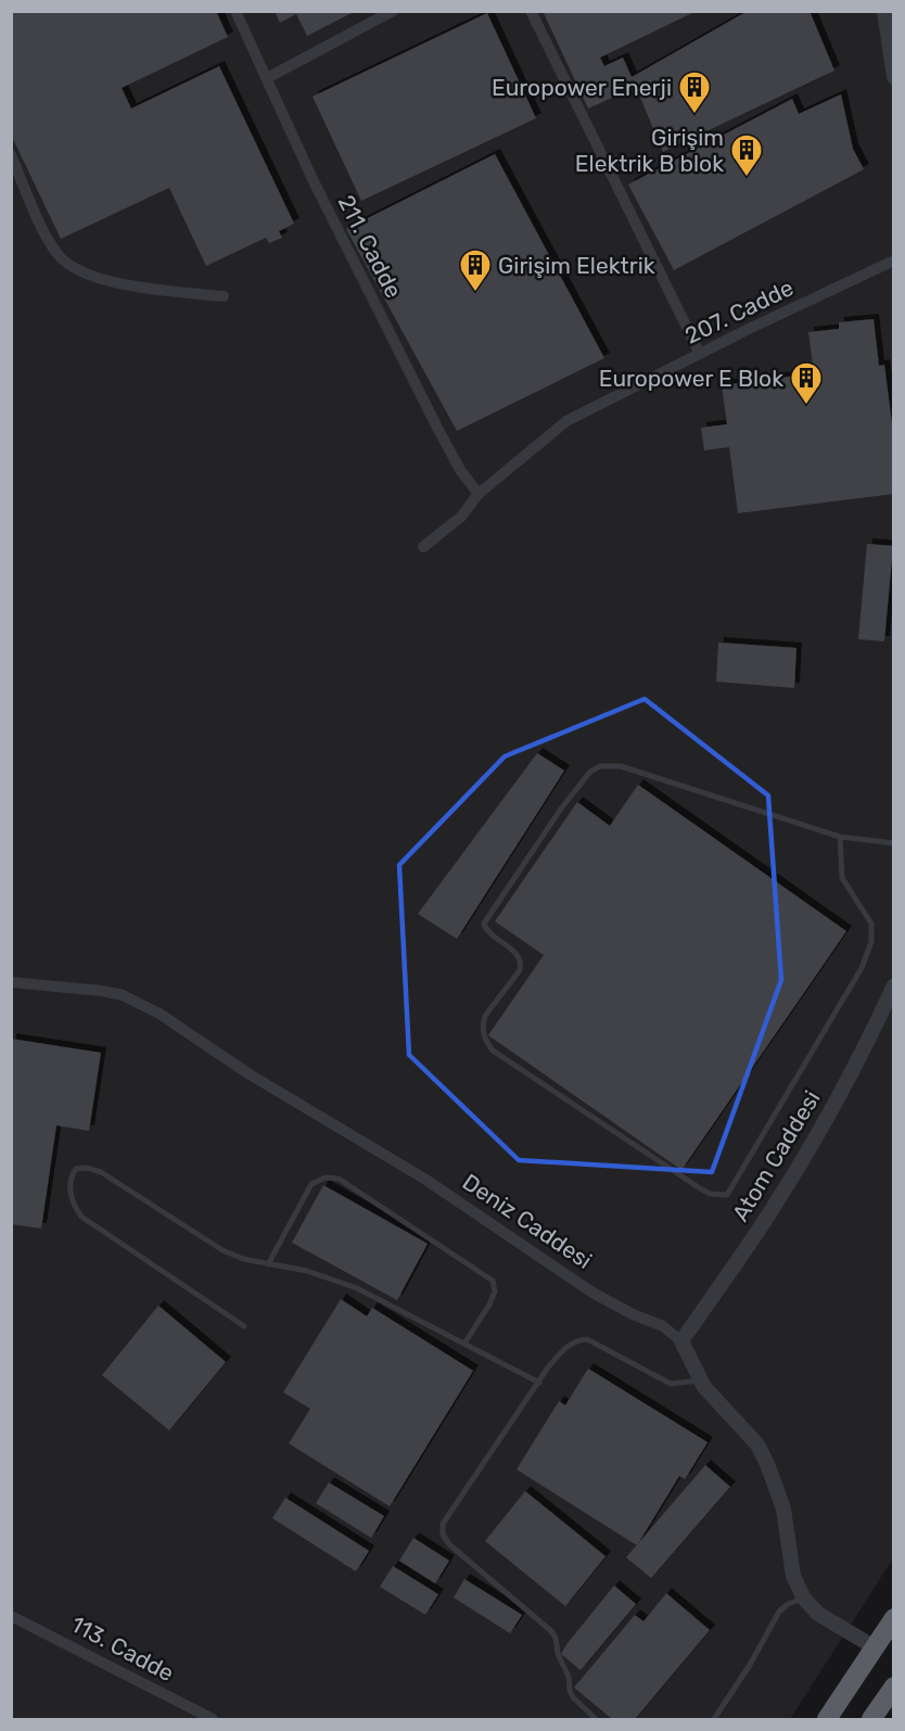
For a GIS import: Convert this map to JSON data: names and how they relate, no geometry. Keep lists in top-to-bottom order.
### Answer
{
  "streets": {
    "street": [
      "211. Cadde",
      "207. Cadde",
      "Atom Caddesi",
      "Deniz Caddesi",
      "113. Cadde"
    ]
  },
  "crossings": [
    ["211. Cadde", "207. Cadde"],
    ["Atom Caddesi", "Deniz Caddesi"]
  ],
  "places": {
    "building": [
      "Europower Enerji",
      "Girişim Elektrik B blok",
      "Girişim Elektrik",
      "Europower E Blok"
    ]
  }
}
